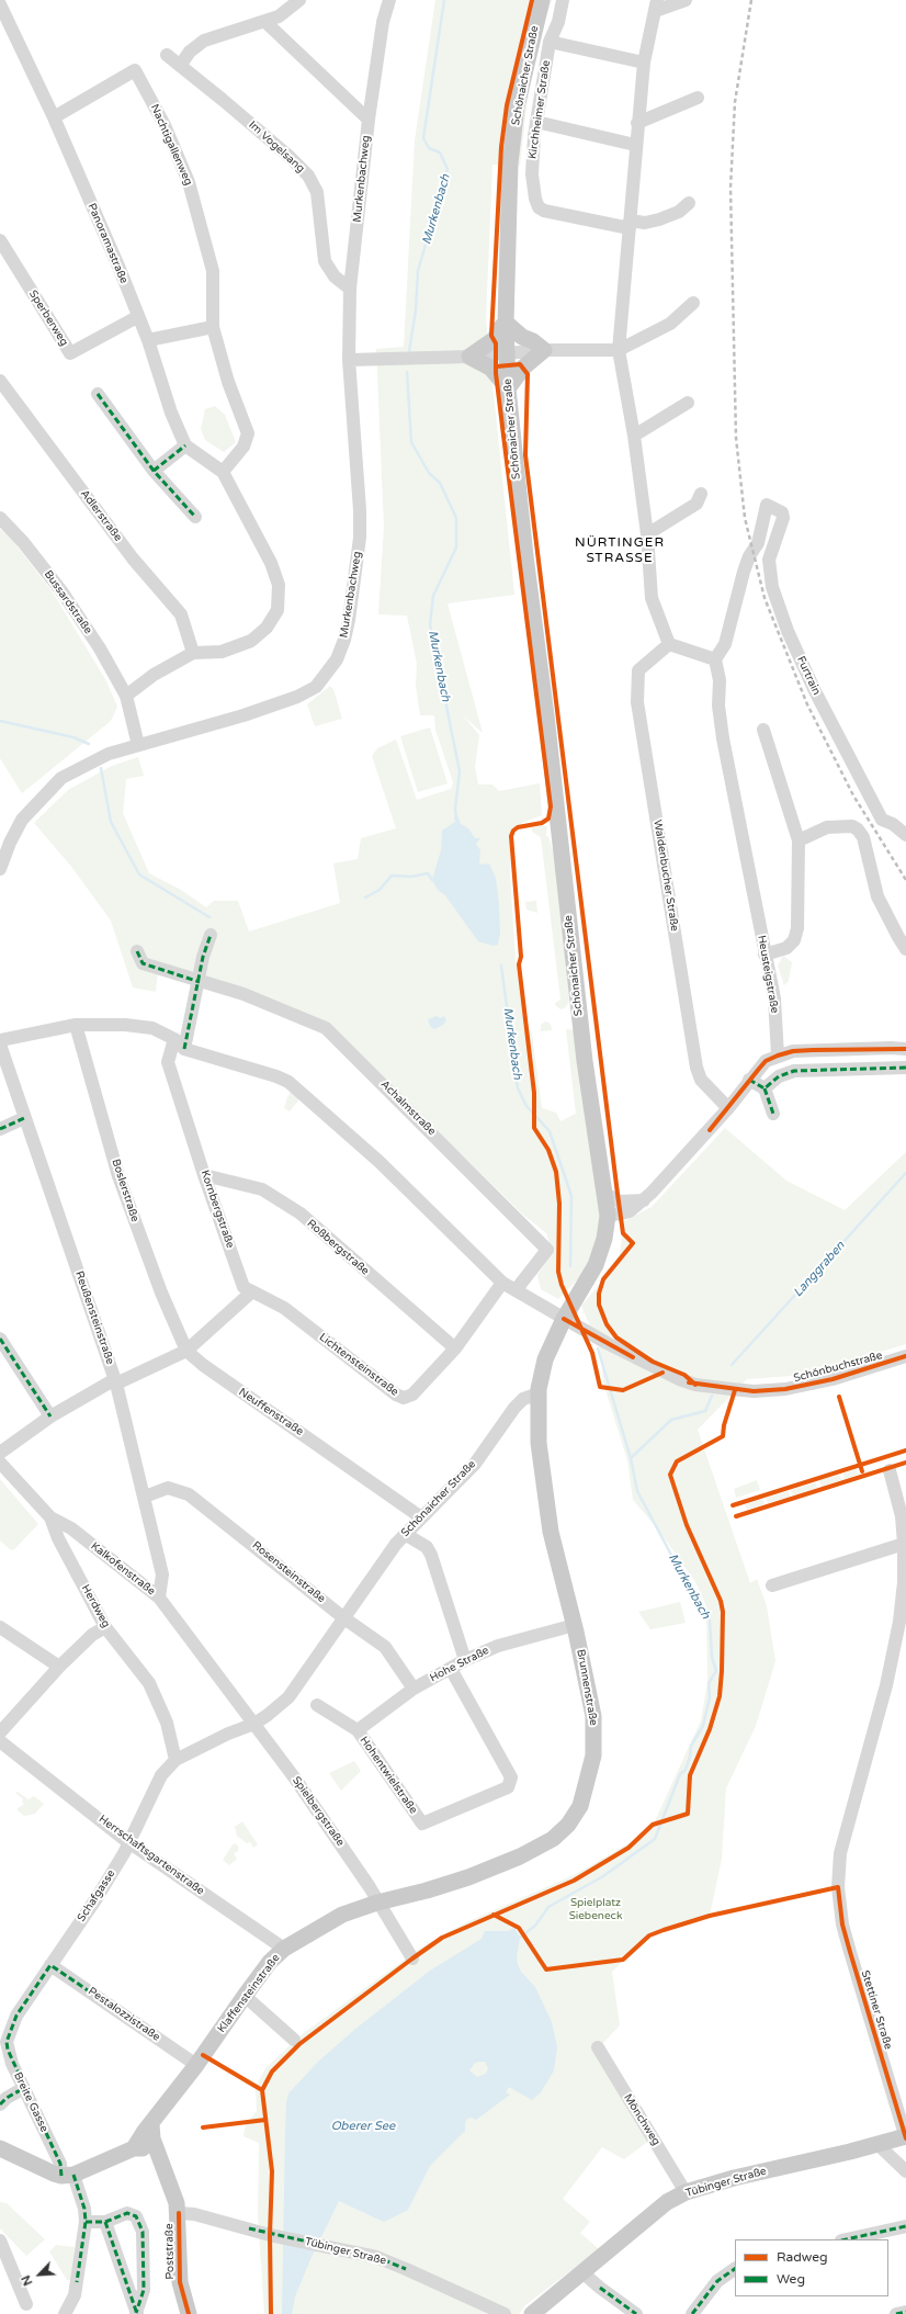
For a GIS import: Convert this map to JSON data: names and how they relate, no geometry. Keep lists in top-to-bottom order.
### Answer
{
  "streets": {
    "main road": [
      "Schönaicher Straße",
      "Brunnenstraße",
      "Klaffensteinstraße",
      "Tübinger Straße",
      "Poststraße"
    ],
    "street": [
      "Kirchheimer Straße",
      "Nachtigallenweg",
      "Im Vogelsang",
      "Murkenbachweg",
      "Panoramastraße",
      "Sperberweg",
      "Adlerstraße",
      "Bussardstraße",
      "Furtrain",
      "Waldenbucher Straße",
      "Heusteigstraße",
      "Achalmstraße",
      "Boslerstraße",
      "Kornbergstraße",
      "Roßbergstraße",
      "Reußensteinstraße",
      "Lichtensteinstraße",
      "Schönbuchstraße",
      "Neuffenstraße",
      "Kalkofenstraße",
      "Rosensteinstraße",
      "Herdweg",
      "Hohe Straße",
      "Hohentwielstraße",
      "Spielbergstraße",
      "Herrschaftsgartenstraße",
      "Schafgasse",
      "Stettiner Straße",
      "Pestalozzistraße",
      "Breite Gasse",
      "Mönchweg"
    ]
  },
  "crossings": [
    ["Schönaicher Straße", "Schönbuchstraße"],
    ["Schönaicher Straße", "Neuffenstraße"],
    ["Schönaicher Straße", "Kalkofenstraße"],
    ["Schönaicher Straße", "Rosensteinstraße"],
    ["Schönaicher Straße", "Herdweg"],
    ["Schönaicher Straße", "Brunnenstraße"],
    ["Schönaicher Straße", "Spielbergstraße"],
    ["Schönaicher Straße", "Schafgasse"],
    ["Nachtigallenweg", "Panoramastraße"],
    ["Im Vogelsang", "Murkenbachweg"],
    ["Panoramastraße", "Sperberweg"],
    ["Furtrain", "Heusteigstraße"],
    ["Boslerstraße", "Neuffenstraße"],
    ["Kornbergstraße", "Roßbergstraße"],
    ["Kornbergstraße", "Lichtensteinstraße"],
    ["Roßbergstraße", "Lichtensteinstraße"],
    ["Reußensteinstraße", "Kalkofenstraße"],
    ["Reußensteinstraße", "Rosensteinstraße"],
    ["Kalkofenstraße", "Herdweg"],
    ["Kalkofenstraße", "Spielbergstraße"],
    ["Rosensteinstraße", "Hohe Straße"],
    ["Herdweg", "Schafgasse"],
    ["Hohe Straße", "Brunnenstraße"],
    ["Hohe Straße", "Hohentwielstraße"],
    ["Brunnenstraße", "Spielbergstraße"],
    ["Brunnenstraße", "Klaffensteinstraße"],
    ["Spielbergstraße", "Klaffensteinstraße"],
    ["Herrschaftsgartenstraße", "Schafgasse"],
    ["Herrschaftsgartenstraße", "Klaffensteinstraße"],
    ["Schafgasse", "Pestalozzistraße"],
    ["Schafgasse", "Breite Gasse"],
    ["Klaffensteinstraße", "Pestalozzistraße"],
    ["Klaffensteinstraße", "Poststraße"],
    ["Stettiner Straße", "Tübinger Straße"],
    ["Mönchweg", "Tübinger Straße"],
    ["Tübinger Straße", "Poststraße"]
  ],
  "districts": ["NÜRTINGER STRASSE"],
  "water": ["Murkenbach", "Langgraben", "Oberer See"],
  "parks": ["Spielplatz Siebeneck"],
  "legend": ["Radweg", "Weg"],
  "north": "bottom left"
}
